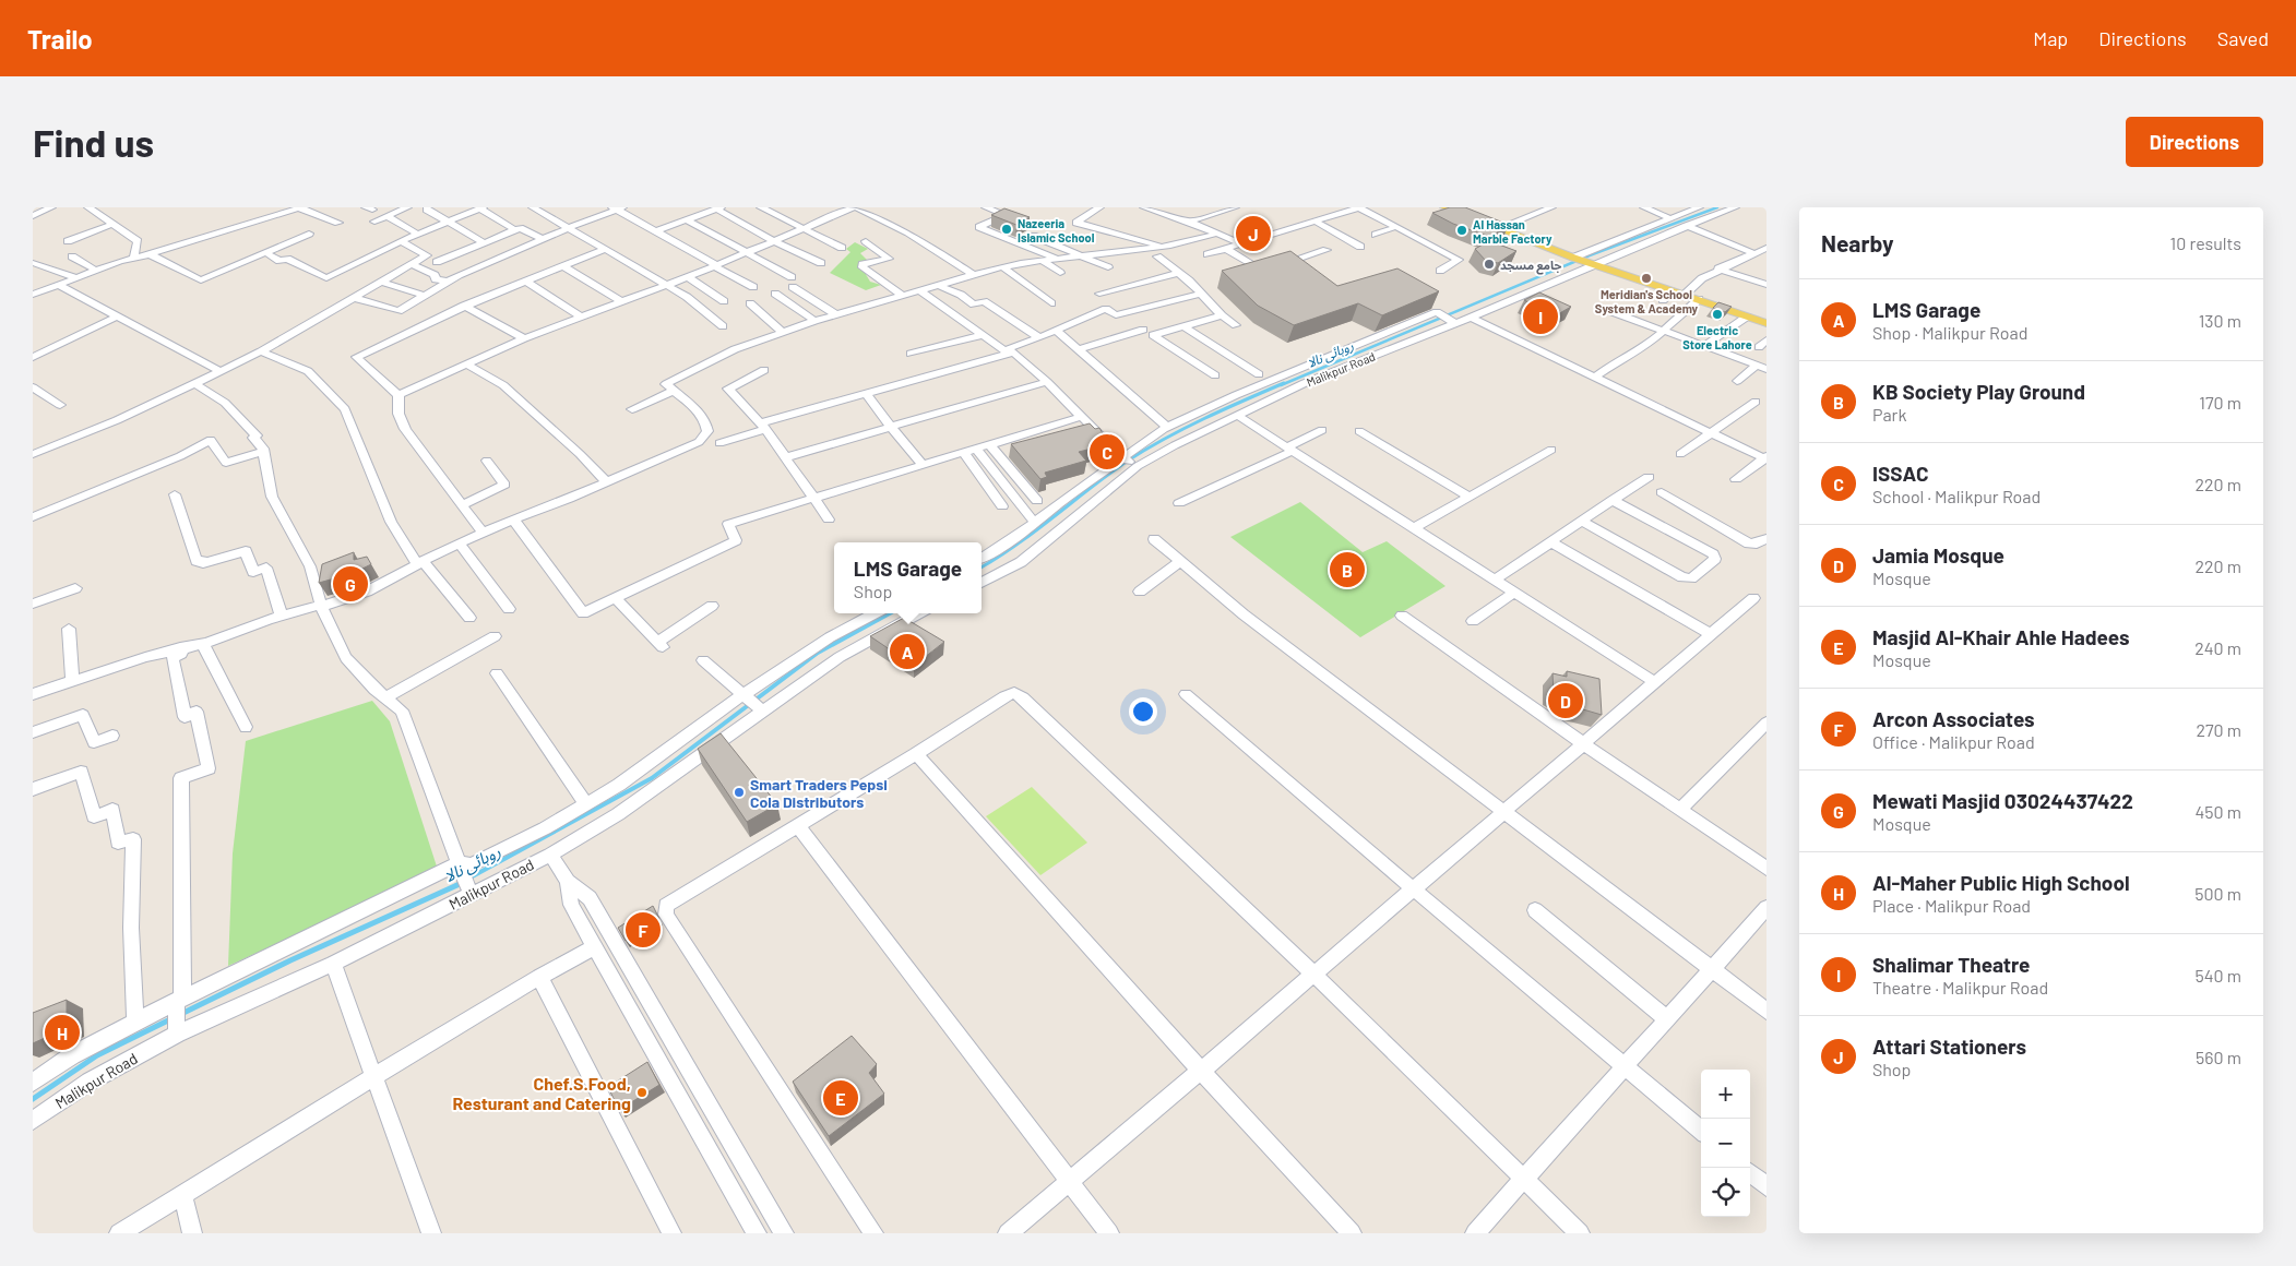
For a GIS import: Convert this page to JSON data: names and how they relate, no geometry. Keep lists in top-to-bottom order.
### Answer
{
  "streets": {
    "street": ["Malikpur Road"]
  },
  "water": ["روہائی نالا"],
  "places": [
    "Nazeeria Islamic School",
    "Al Hassan Marble Factory",
    "جامع مسجد",
    "Meridian's School System & Academy",
    "Electric Store Lahore",
    "Smart Traders Pepsi Cola Distributors",
    "Chef.S.Food, Resturant and Catering"
  ],
  "page": {
    "header": "Trailo",
    "nav": ["Map", "Directions", "Saved"],
    "buttons": "Directions",
    "title": "Find us",
    "heading": ["Nearby", "10 results"],
    "pins": [
      "J",
      "I",
      "C",
      "B",
      "G",
      "A",
      "D",
      "F",
      "H",
      "E"
    ],
    "list": [
      {
        "mark": "A",
        "name": "LMS Garage",
        "note": "Shop · Malikpur Road",
        "value": "130 m"
      },
      {
        "mark": "B",
        "name": "KB Society Play Ground",
        "note": "Park",
        "value": "170 m"
      },
      {
        "mark": "C",
        "name": "ISSAC",
        "note": "School · Malikpur Road",
        "value": "220 m"
      },
      {
        "mark": "D",
        "name": "Jamia Mosque",
        "note": "Mosque",
        "value": "220 m"
      },
      {
        "mark": "E",
        "name": "Masjid Al-Khair Ahle Hadees",
        "note": "Mosque",
        "value": "240 m"
      },
      {
        "mark": "F",
        "name": "Arcon Associates",
        "note": "Office · Malikpur Road",
        "value": "270 m"
      },
      {
        "mark": "G",
        "name": "Mewati Masjid 03024437422",
        "note": "Mosque",
        "value": "450 m"
      },
      {
        "mark": "H",
        "name": "Al-Maher Public High School",
        "note": "Place · Malikpur Road",
        "value": "500 m"
      },
      {
        "mark": "I",
        "name": "Shalimar Theatre",
        "note": "Theatre · Malikpur Road",
        "value": "540 m"
      },
      {
        "mark": "J",
        "name": "Attari Stationers",
        "note": "Shop",
        "value": "560 m"
      }
    ],
    "popup": ["LMS Garage", "Shop"],
    "map_buttons": ["+", "−"]
  }
}
